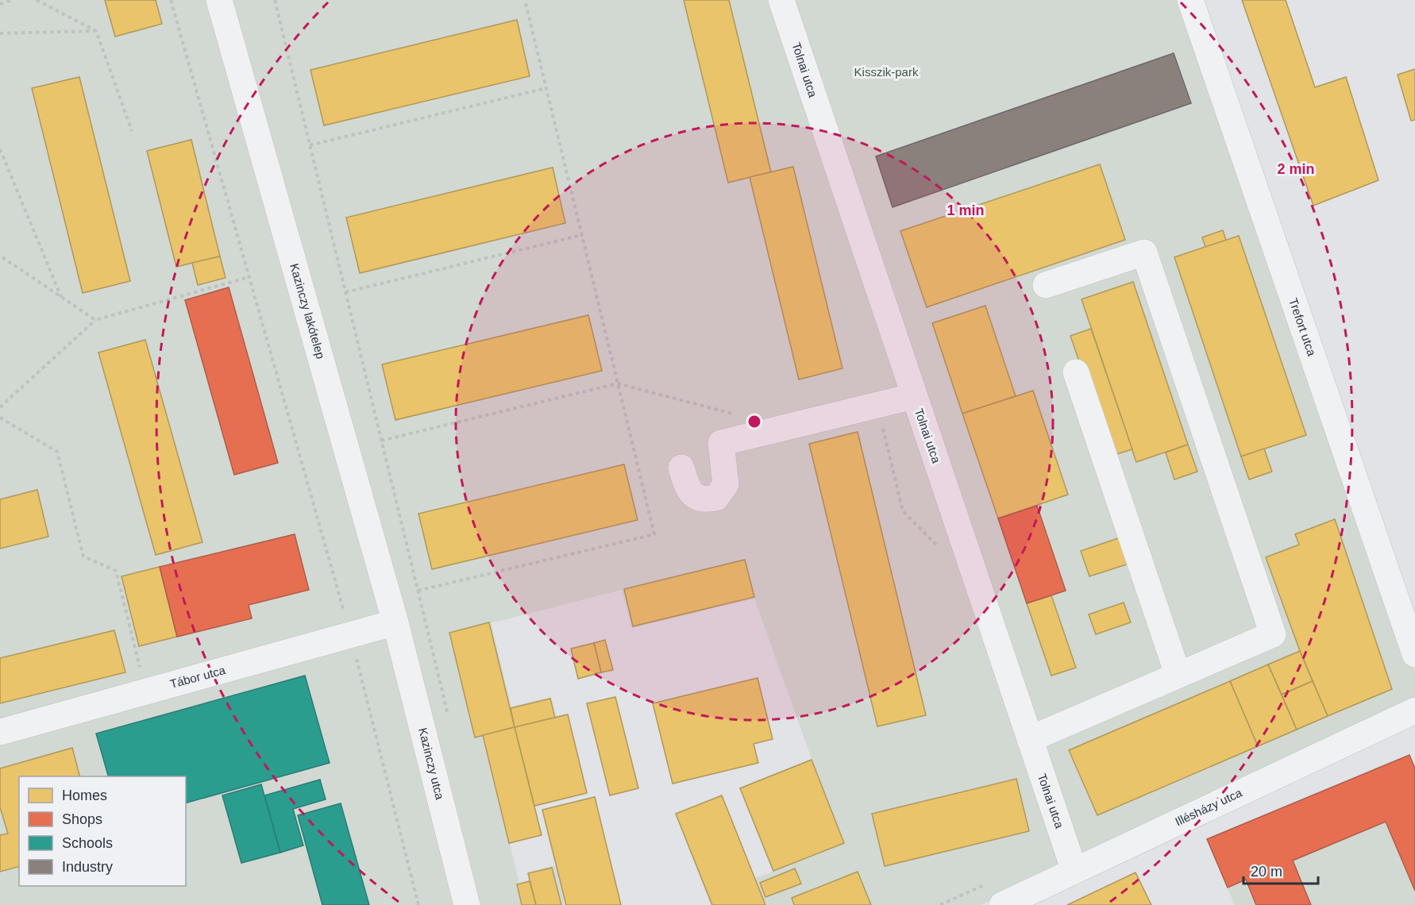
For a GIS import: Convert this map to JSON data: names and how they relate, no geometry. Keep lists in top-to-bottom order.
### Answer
{
  "streets": {
    "street": [
      "Tolnai utca",
      "Kazinczy lakótelep",
      "Trefort utca",
      "Tábor utca",
      "Kazinczy utca",
      "Illésházy utca"
    ]
  },
  "crossings": [
    ["Tolnai utca", "Illésházy utca"],
    ["Kazinczy lakótelep", "Tábor utca"],
    ["Kazinczy lakótelep", "Kazinczy utca"],
    ["Tábor utca", "Kazinczy utca"]
  ],
  "parks": ["Kisszik-park"],
  "legend": [
    "Homes",
    "Shops",
    "Schools",
    "Industry"
  ],
  "scale_bar": "20 m",
  "rings": ["2 min", "1 min"]
}
